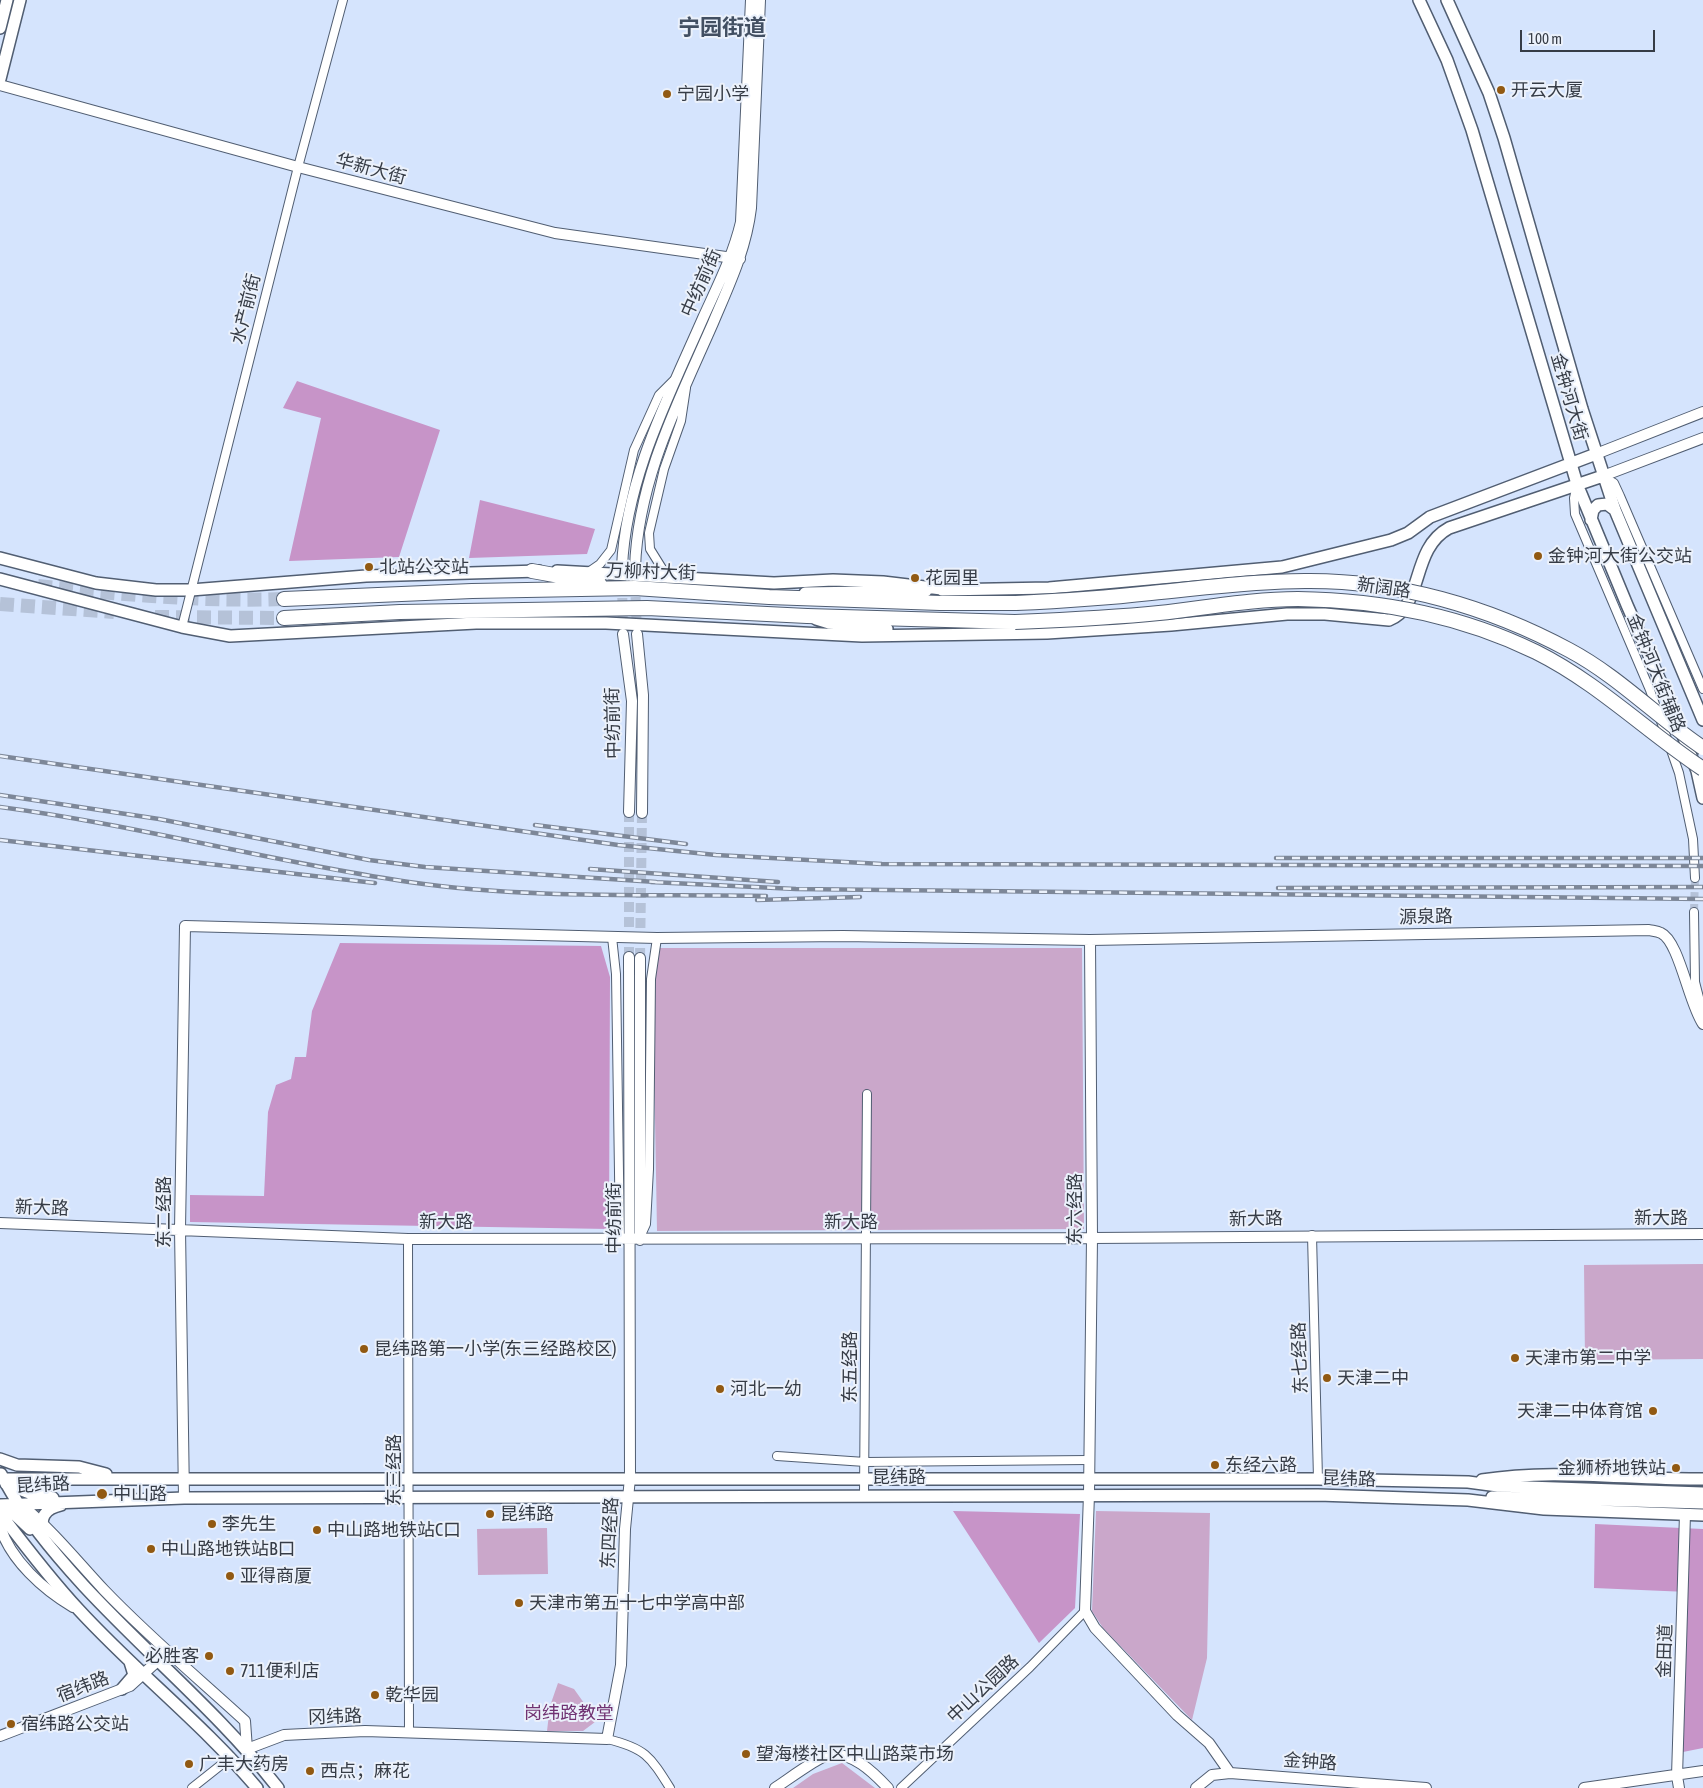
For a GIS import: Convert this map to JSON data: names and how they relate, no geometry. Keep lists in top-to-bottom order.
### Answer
{
  "streets": {
    "highway": ["万柳村大街", "新阔路"],
    "main road": ["金钟河大街", "昆纬路"],
    "street": [
      "华新大街",
      "中纺前街",
      "水产前街",
      "金钟河大街辅路",
      "源泉路",
      "新大路",
      "东六经路",
      "东二经路",
      "东七经路",
      "东五经路",
      "东三经路",
      "东四经路",
      "金田道",
      "宿纬路",
      "中山公园路",
      "冈纬路",
      "金钟路"
    ]
  },
  "crossings": [
    ["华新大街", "中纺前街"],
    ["华新大街", "水产前街"],
    ["中纺前街", "新大路"],
    ["中纺前街", "昆纬路"],
    ["中纺前街", "东四经路"],
    ["金钟河大街", "金钟河大街辅路"],
    ["万柳村大街", "新阔路"],
    ["源泉路", "东六经路"],
    ["源泉路", "东二经路"],
    ["新大路", "东六经路"],
    ["新大路", "东二经路"],
    ["新大路", "东七经路"],
    ["新大路", "东五经路"],
    ["新大路", "东三经路"],
    ["东六经路", "昆纬路"],
    ["东六经路", "中山公园路"],
    ["东二经路", "昆纬路"],
    ["东七经路", "昆纬路"],
    ["东五经路", "昆纬路"],
    ["东三经路", "昆纬路"],
    ["东三经路", "冈纬路"],
    ["昆纬路", "东四经路"],
    ["东四经路", "冈纬路"]
  ],
  "districts": ["宁园街道"],
  "parks": ["岗纬路教堂"],
  "places": [
    "开云大厦",
    "宁园小学",
    "金钟河大街公交站",
    "北站公交站",
    "花园里",
    "昆纬路第一小学(东三经路校区)",
    "天津市第二中学",
    "天津二中",
    "河北一幼",
    "天津二中体育馆",
    "东经六路",
    "金狮桥地铁站",
    "中山路",
    "昆纬路",
    "李先生",
    "中山路地铁站C口",
    "中山路地铁站B口",
    "亚得商厦",
    "天津市第五十七中学高中部",
    "必胜客",
    "711便利店",
    "乾华园",
    "宿纬路公交站",
    "望海楼社区中山路菜市场",
    "广丰大药房",
    "西点；麻花"
  ],
  "scale_bar": "100 m"
}
